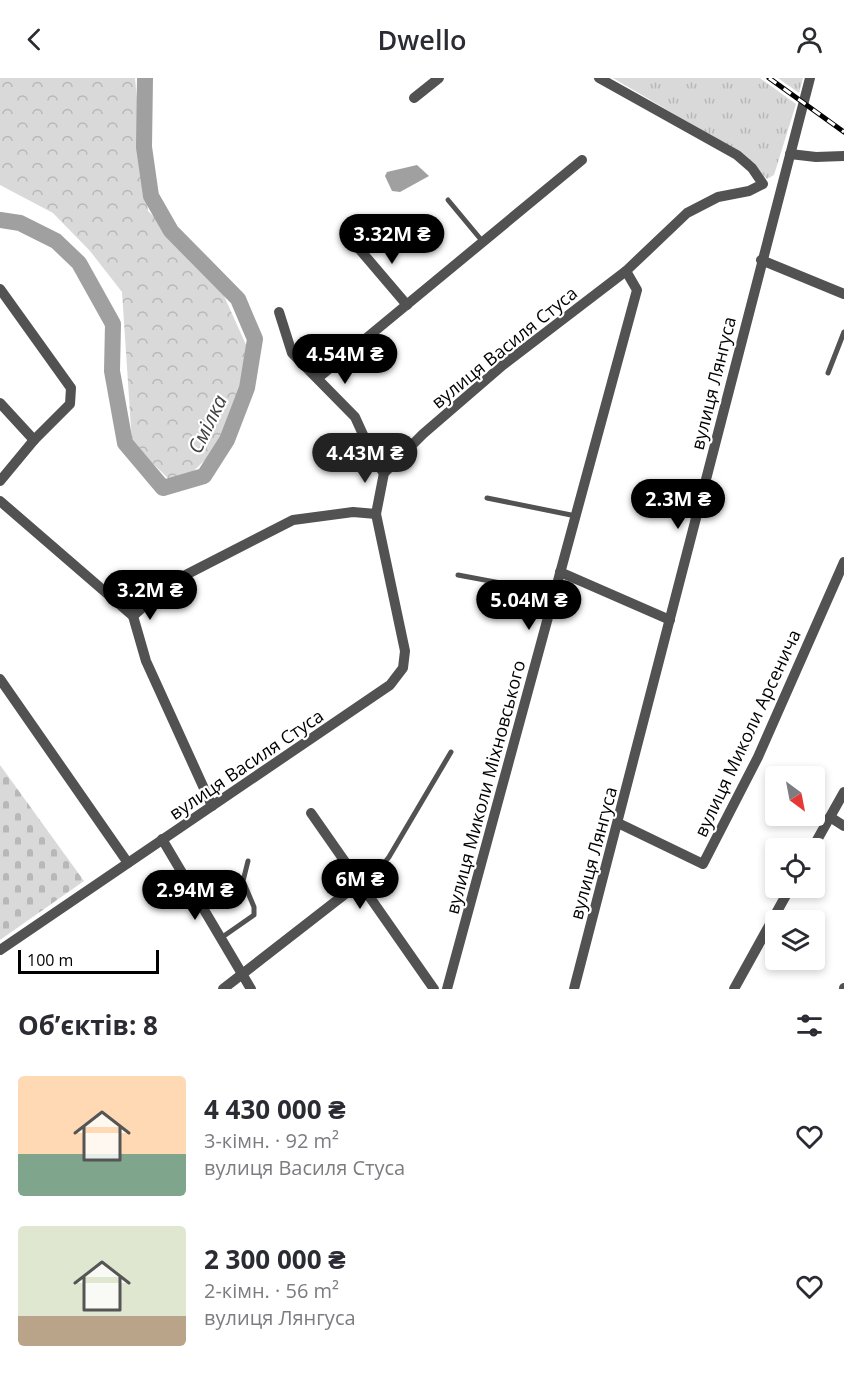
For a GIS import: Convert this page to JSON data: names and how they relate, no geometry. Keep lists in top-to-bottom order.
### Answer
{
  "streets": {
    "street": [
      "вулиця Василя Стуса",
      "вулиця Лянгуса",
      "вулиця Миколи Арсенича",
      "вулиця Миколи Міхновського"
    ]
  },
  "crossings": [
    ["вулиця Василя Стуса", "вулиця Миколи Міхновського"],
    ["вулиця Лянгуса", "вулиця Миколи Арсенича"]
  ],
  "water": ["Смілка"],
  "scale_bar": "100 m",
  "north": "bottom right",
  "page": {
    "header": "Dwello",
    "price": [
      "3.32M ₴",
      "4.54M ₴",
      "4.43M ₴",
      "2.3M ₴",
      "3.2M ₴",
      "5.04M ₴",
      "6M ₴",
      "2.94M ₴"
    ],
    "scale": "100 m",
    "heading": "Об’єктів: 8",
    "list": [
      {
        "name": "4 430 000 ₴",
        "note": "3-кімн. · 92 m² · вулиця Василя Стуса"
      },
      {
        "name": "2 300 000 ₴",
        "note": "2-кімн. · 56 m² · вулиця Лянгуса"
      }
    ]
  }
}
